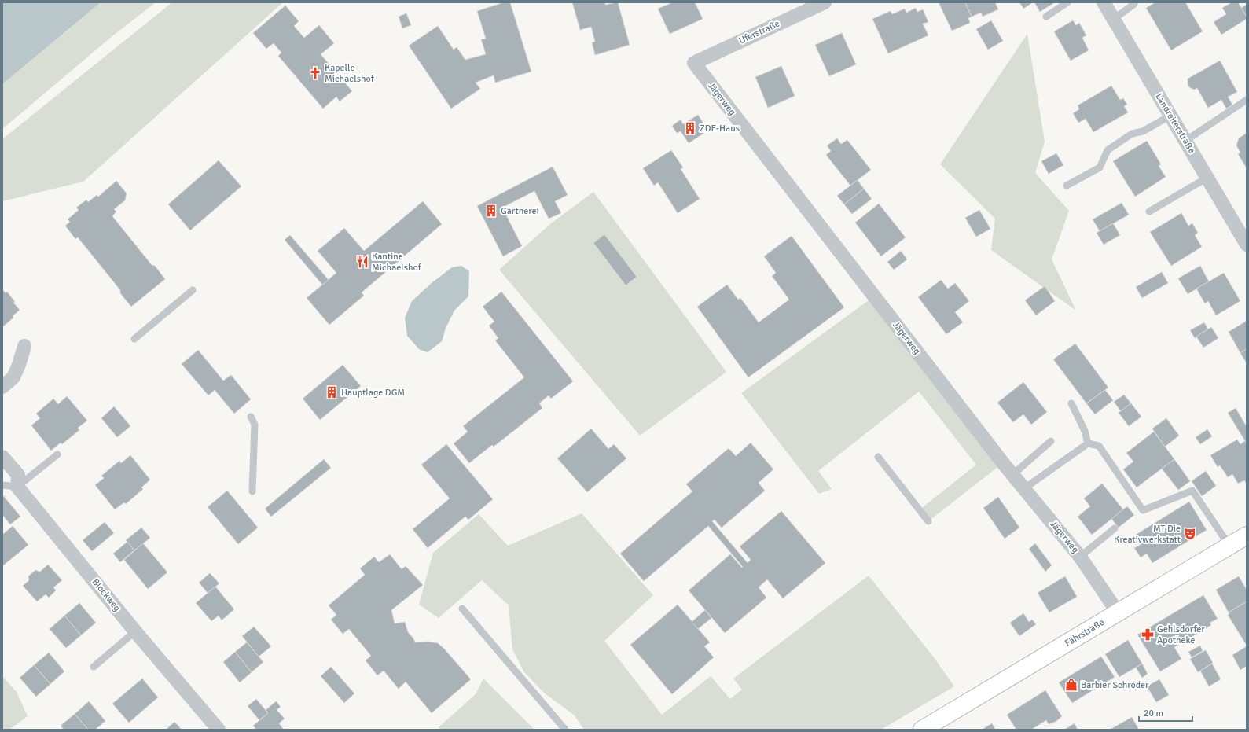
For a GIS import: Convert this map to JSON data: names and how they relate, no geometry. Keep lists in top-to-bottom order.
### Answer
{
  "streets": {
    "street": [
      "Uferstraße",
      "Jägerweg",
      "Landreiterstraße",
      "Blockweg",
      "Fährstraße"
    ]
  },
  "crossings": [
    ["Uferstraße", "Jägerweg"],
    ["Jägerweg", "Fährstraße"]
  ],
  "places": {
    "church": ["Kapelle Michaelshof"],
    "building": ["ZDF-Haus", "Gärtnerei", "Hauptlage DGM"],
    "restaurant": ["Kantine Michaelshof"],
    "theatre": ["MT Die Kreativwerkstatt"],
    "pharmacy": ["Gehlsdorfer Apotheke"],
    "shop": ["Barbier Schröder"]
  },
  "scale_bar": "20 m"
}
